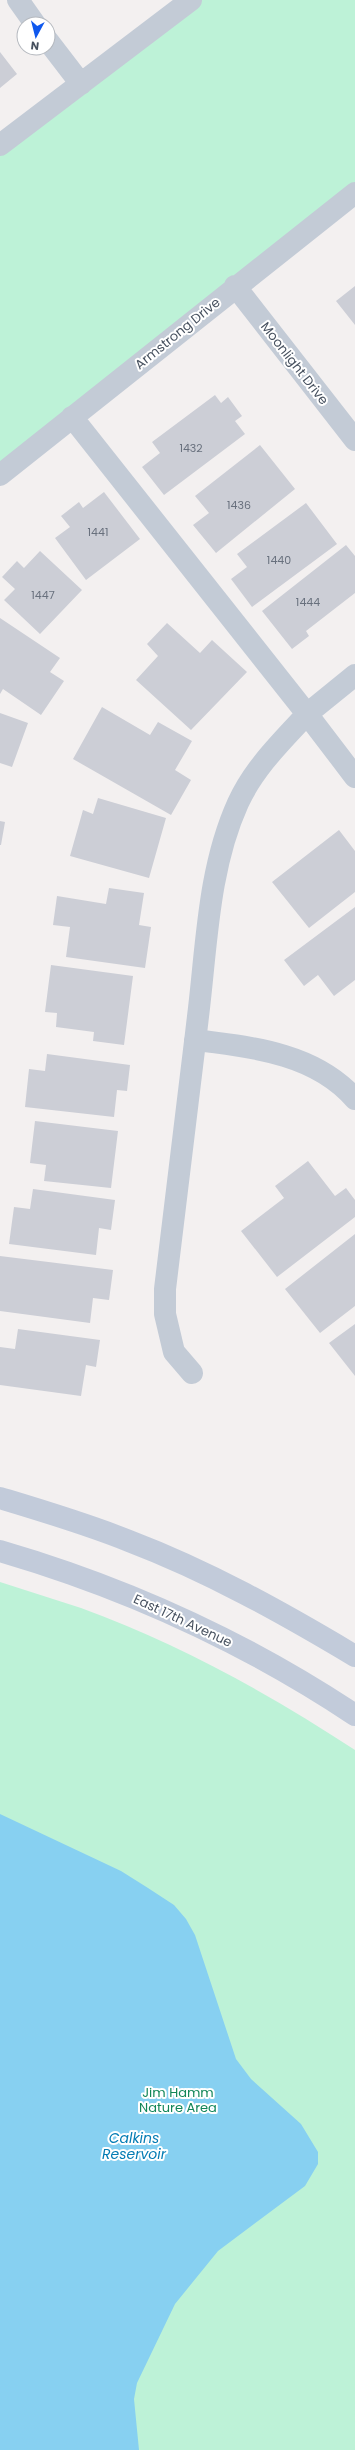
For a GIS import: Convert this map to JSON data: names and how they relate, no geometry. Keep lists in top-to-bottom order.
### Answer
{
  "streets": {
    "main road": ["East 17th Avenue"],
    "street": ["Armstrong Drive", "Moonlight Drive"]
  },
  "crossings": [
    ["Armstrong Drive", "Moonlight Drive"]
  ],
  "water": ["Calkins Reservoir"],
  "parks": ["Jim Hamm Nature Area"],
  "house_numbers": [
    "1432",
    "1436",
    "1441",
    "1440",
    "1447",
    "1444"
  ],
  "north": "bottom"
}
